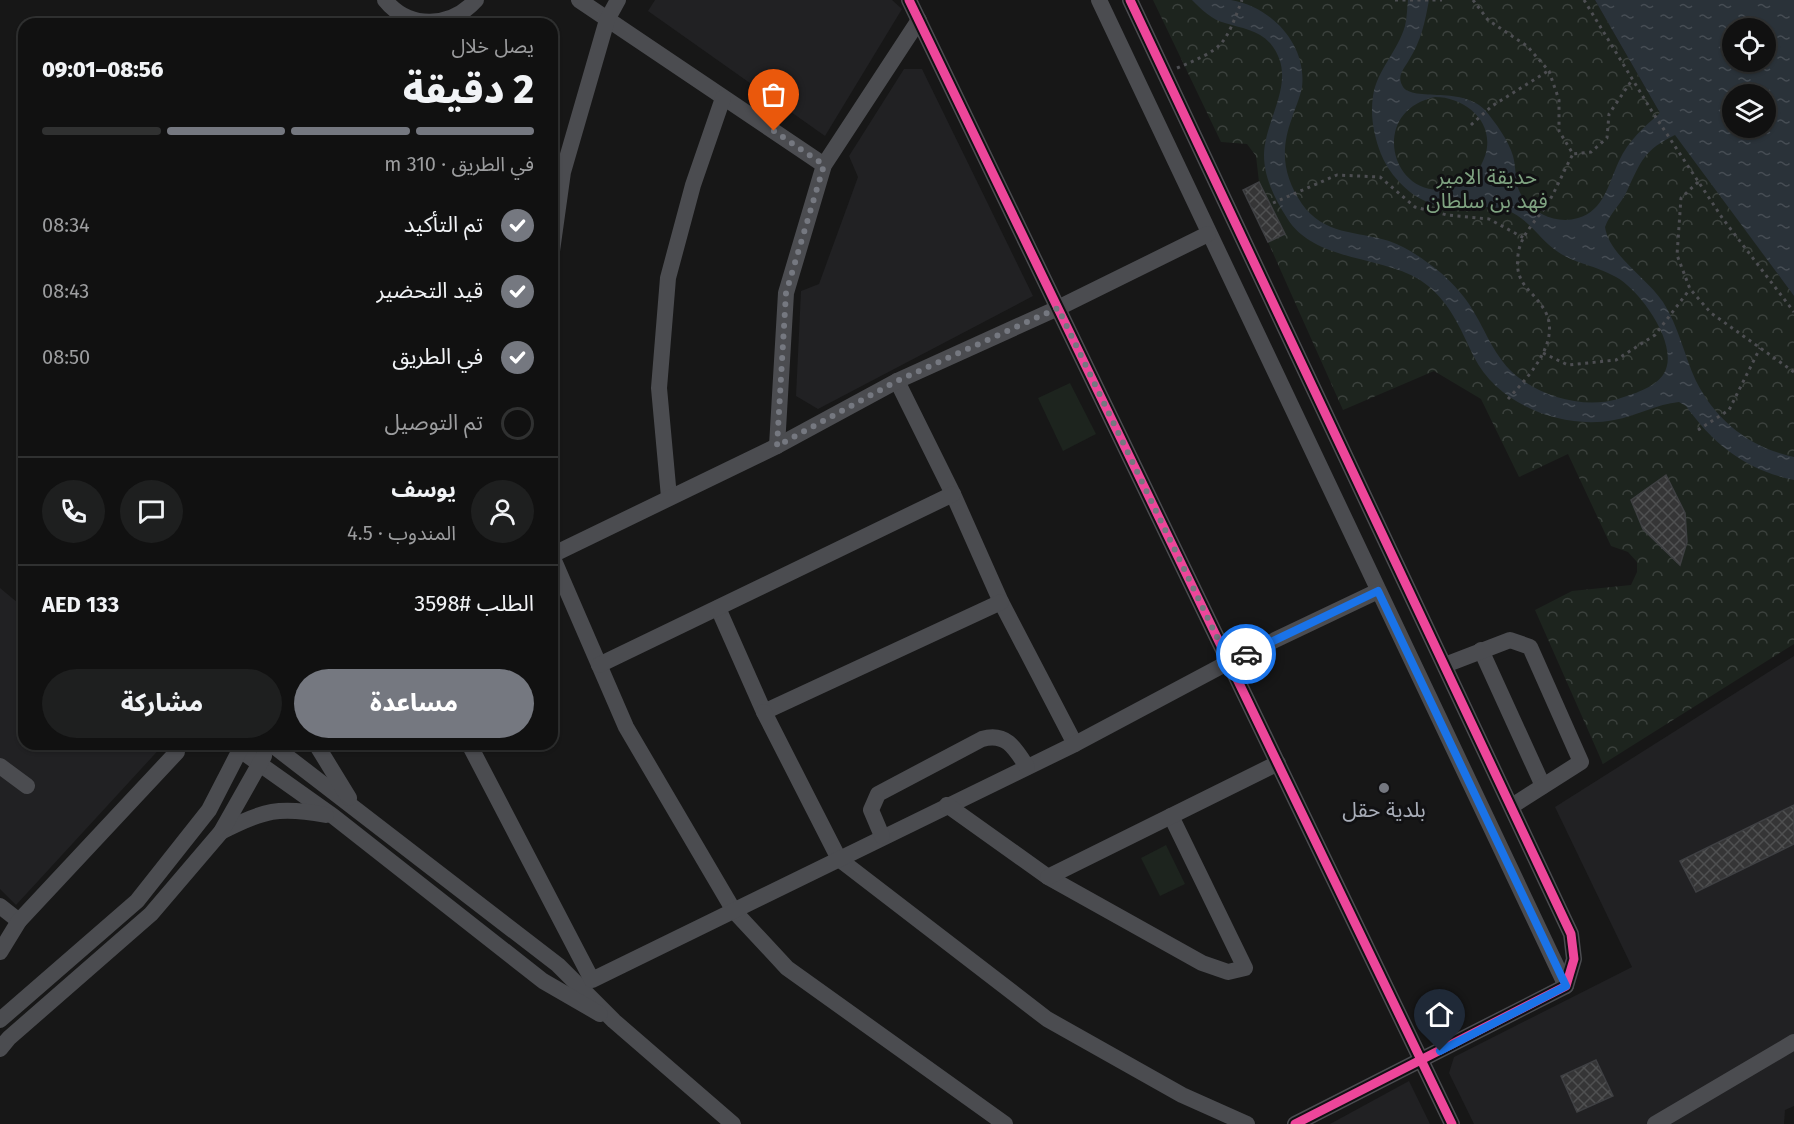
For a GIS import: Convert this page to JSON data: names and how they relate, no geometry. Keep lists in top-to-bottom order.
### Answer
{
  "parks": ["حديقة الامير فهد بن سلطان"],
  "places": ["بلدية حقل"],
  "page": {
    "heading": ["2 دقيقة", "يصل خلال", "08:56–09:01"],
    "panel": [
      "يوسف",
      "المندوب · 4.5",
      "الطلب #3598",
      "AED 133"
    ],
    "bar": "في الطريق · 310 m",
    "list": [
      ["تم التأكيد", "08:34"],
      ["قيد التحضير", "08:43"],
      ["في الطريق", "08:50"],
      "تم التوصيل"
    ],
    "buttons": ["مساعدة", "مشاركة"]
  }
}
